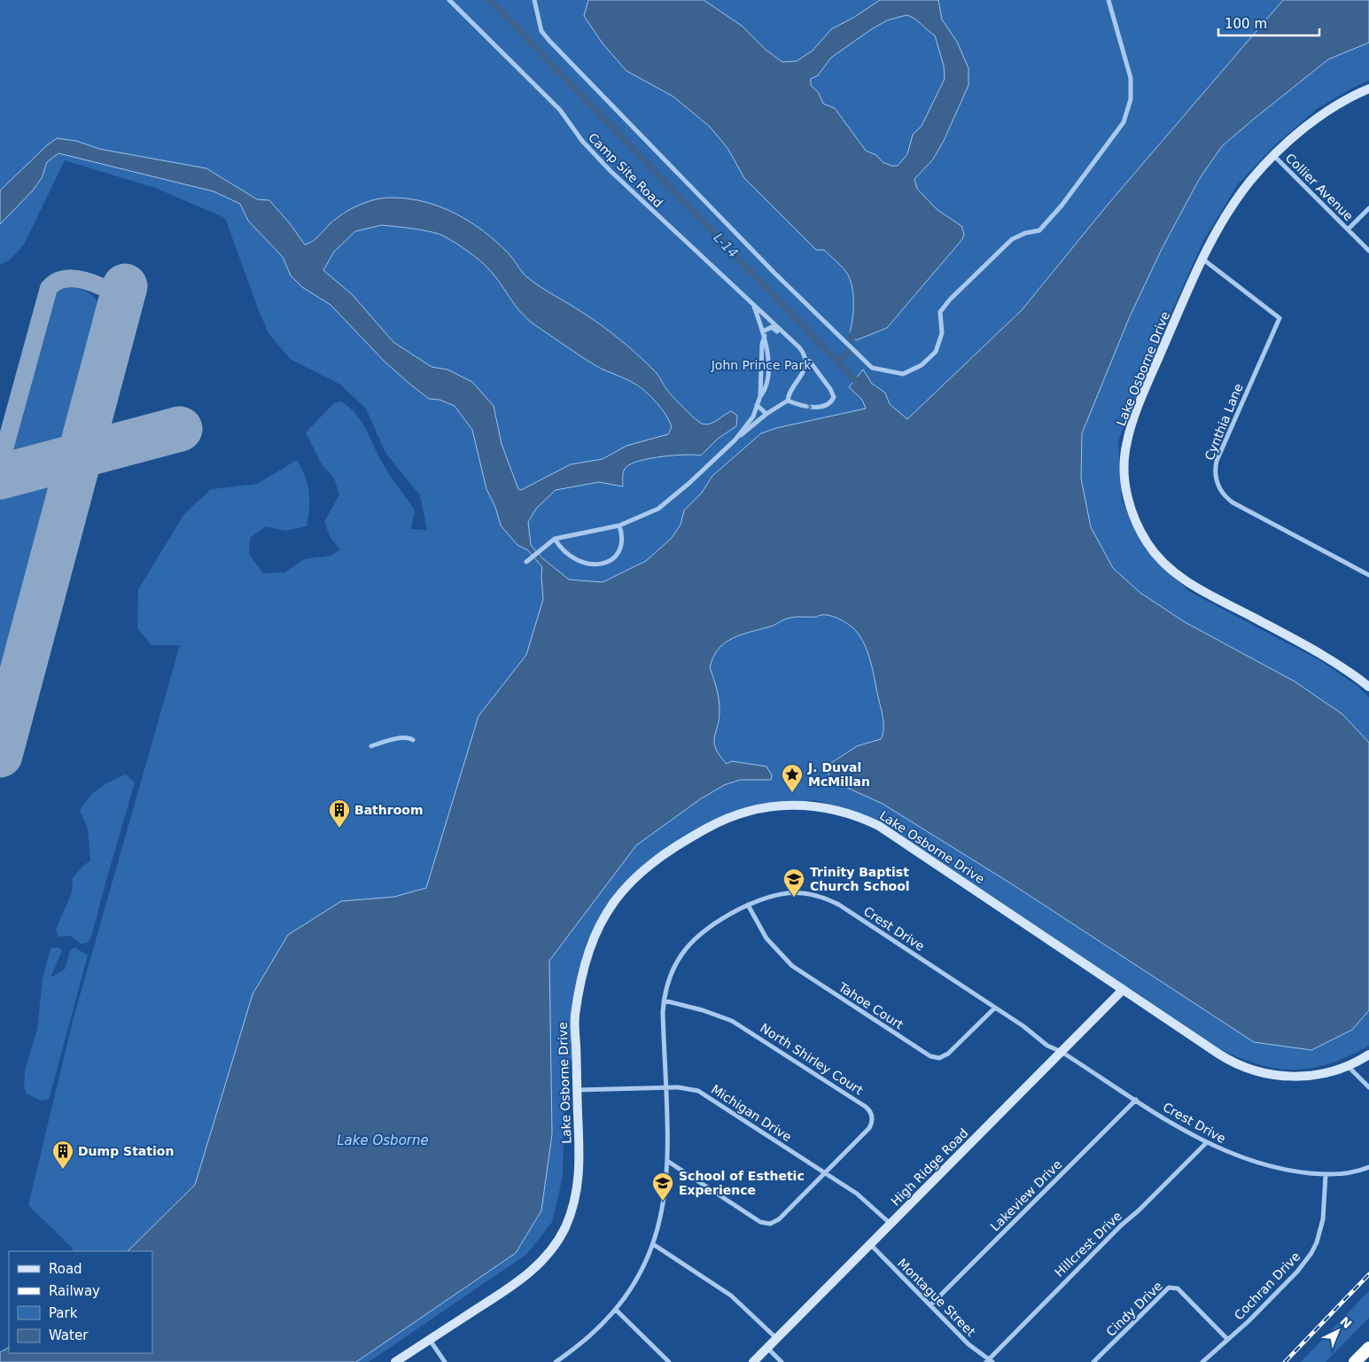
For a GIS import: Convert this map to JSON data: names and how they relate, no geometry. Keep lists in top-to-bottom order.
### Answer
{
  "streets": {
    "street": [
      "Camp Site Road",
      "Collier Avenue",
      "Lake Osborne Drive",
      "Cynthia Lane",
      "Crest Drive",
      "Tahoe Court",
      "North Shirley Court",
      "Michigan Drive",
      "High Ridge Road",
      "Lakeview Drive",
      "Hillcrest Drive",
      "Cochran Drive",
      "Montague Street",
      "Cindy Drive"
    ]
  },
  "crossings": [
    ["Collier Avenue", "Lake Osborne Drive"],
    ["Lake Osborne Drive", "Cynthia Lane"],
    ["Lake Osborne Drive", "Michigan Drive"],
    ["Lake Osborne Drive", "High Ridge Road"],
    ["Crest Drive", "Tahoe Court"],
    ["Crest Drive", "North Shirley Court"],
    ["Crest Drive", "Michigan Drive"],
    ["Crest Drive", "High Ridge Road"],
    ["Crest Drive", "Lakeview Drive"],
    ["Crest Drive", "Hillcrest Drive"],
    ["Crest Drive", "Cochran Drive"],
    ["North Shirley Court", "Michigan Drive"],
    ["Michigan Drive", "High Ridge Road"],
    ["High Ridge Road", "Montague Street"],
    ["Lakeview Drive", "Montague Street"],
    ["Hillcrest Drive", "Montague Street"],
    ["Cochran Drive", "Cindy Drive"]
  ],
  "water": ["L-14", "Lake Osborne"],
  "parks": ["John Prince Park"],
  "places": {
    "place": ["J. Duval McMillan"],
    "building": ["Bathroom", "Dump Station"],
    "school or university": ["Trinity Baptist Church School", "School of Esthetic Experience"]
  },
  "legend": [
    "Road",
    "Railway",
    "Park",
    "Water"
  ],
  "scale_bar": "100 m",
  "north": "top right"
}
